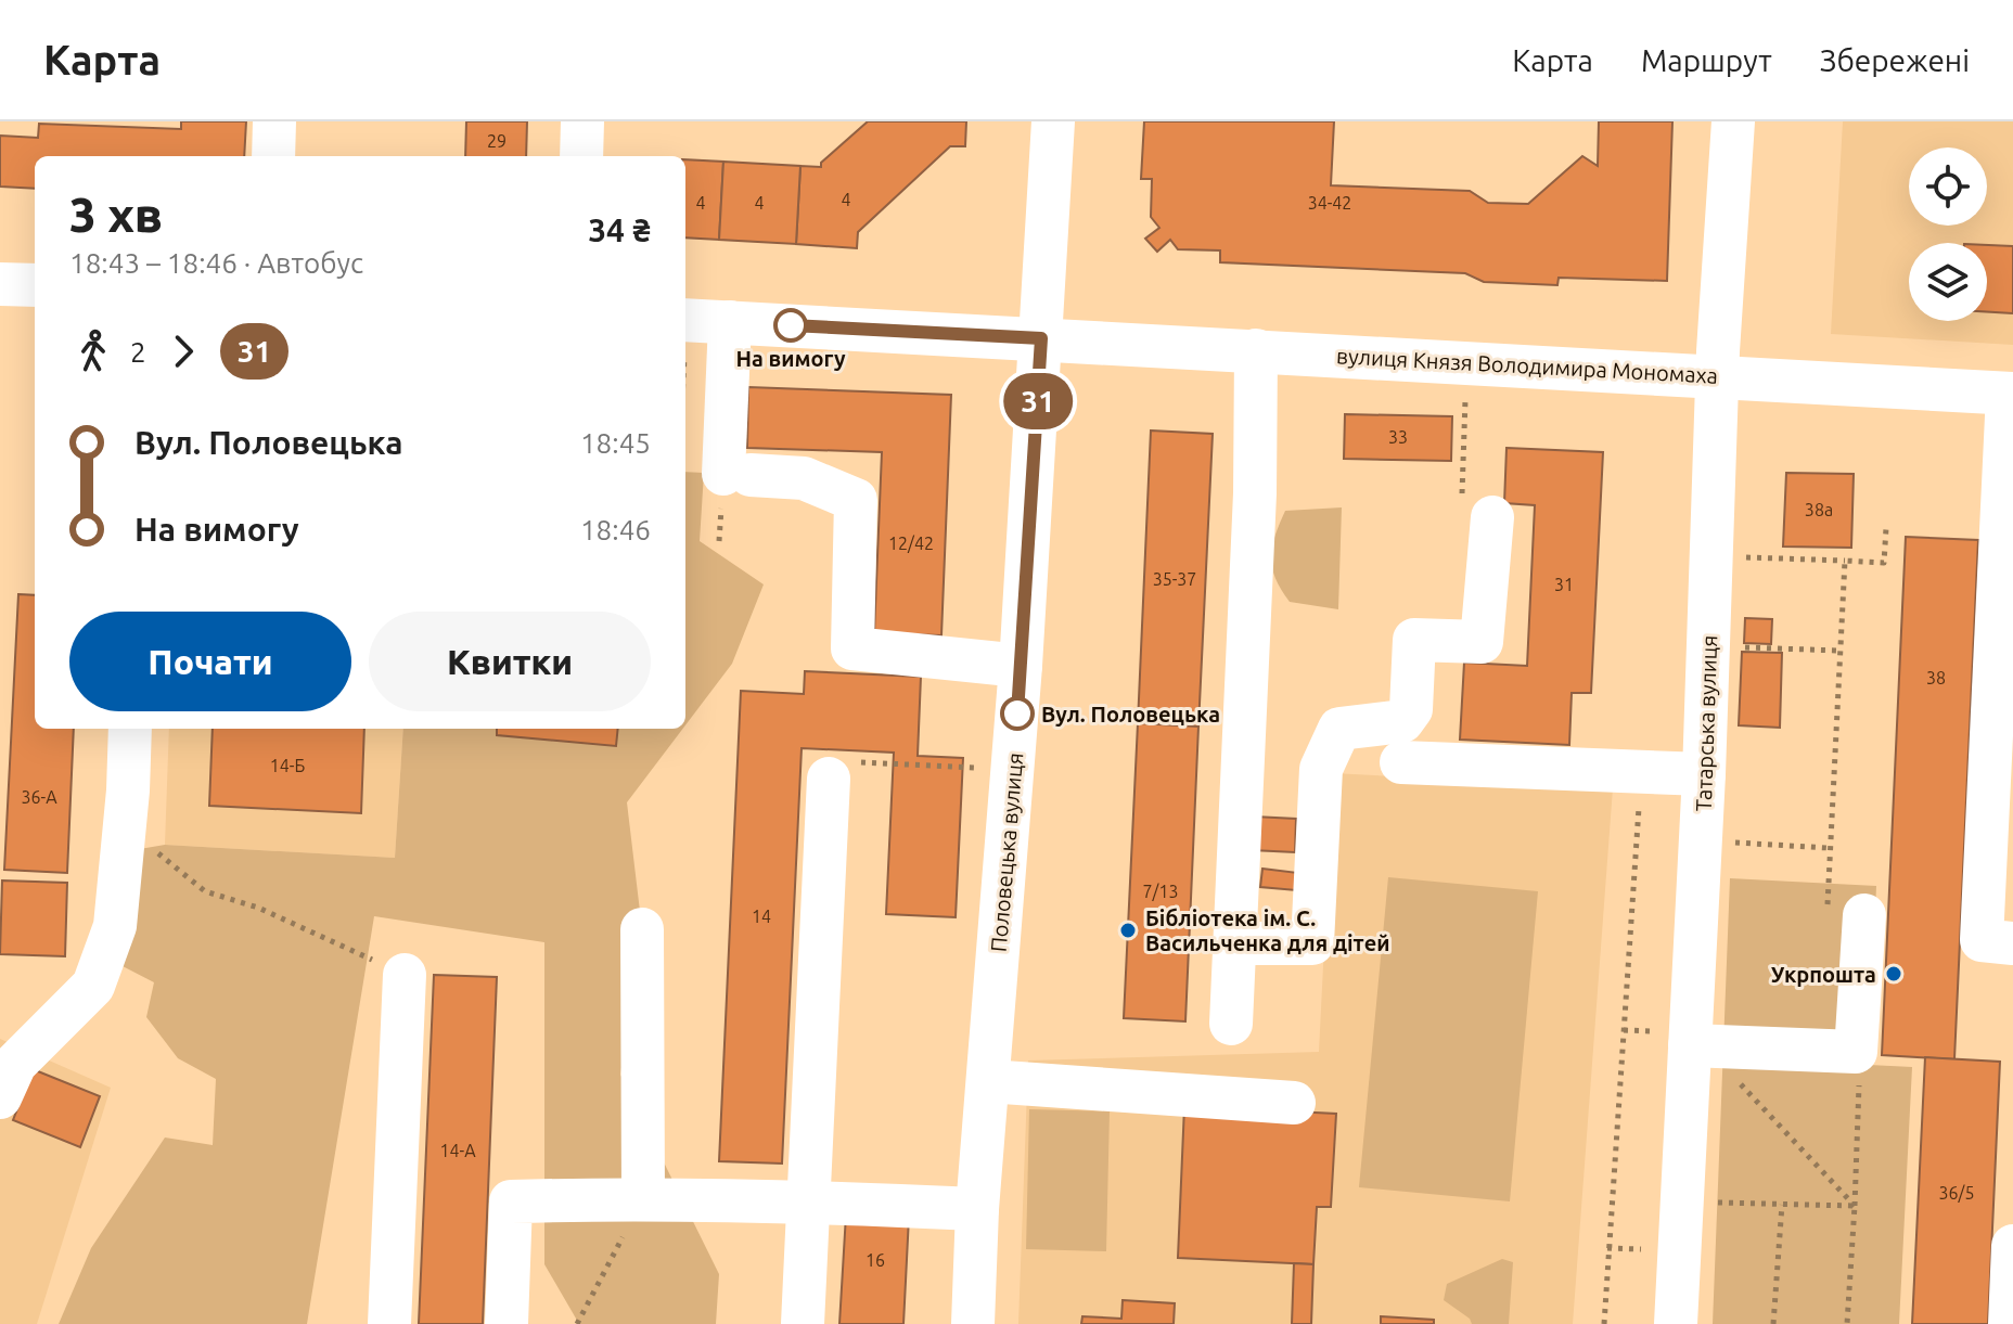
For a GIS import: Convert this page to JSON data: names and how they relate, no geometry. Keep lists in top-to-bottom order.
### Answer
{
  "streets": {
    "street": ["вулиця Князя Володимира Мономаха", "Татарська вулиця", "Половецька вулиця"]
  },
  "crossings": [
    ["вулиця Князя Володимира Мономаха", "Татарська вулиця"],
    ["вулиця Князя Володимира Мономаха", "Половецька вулиця"]
  ],
  "places": [
    "На вимогу",
    "Вул. Половецька",
    "Бібліотека ім. С. Васильченка для дітей",
    "Укрпошта"
  ],
  "lines": ["bus line 31"],
  "house_numbers": [
    "29",
    "4",
    "4",
    "4",
    "34-42",
    "33",
    "38а",
    "12/42",
    "35-37",
    "31",
    "38",
    "14-Б",
    "36-А",
    "7/13",
    "14",
    "14-А",
    "36/5",
    "16"
  ],
  "page": {
    "header": "Карта",
    "nav": ["Карта", "Маршрут", "Збережені"],
    "on_map": "31",
    "heading": ["3 хв", "18:43 – 18:46 · Автобус", "34 ₴"],
    "legs": ["2", "31"],
    "list": [
      {
        "name": "Вул. Половецька",
        "value": "18:45"
      },
      {
        "name": "На вимогу",
        "value": "18:46"
      }
    ],
    "buttons": ["Почати", "Квитки"]
  }
}
